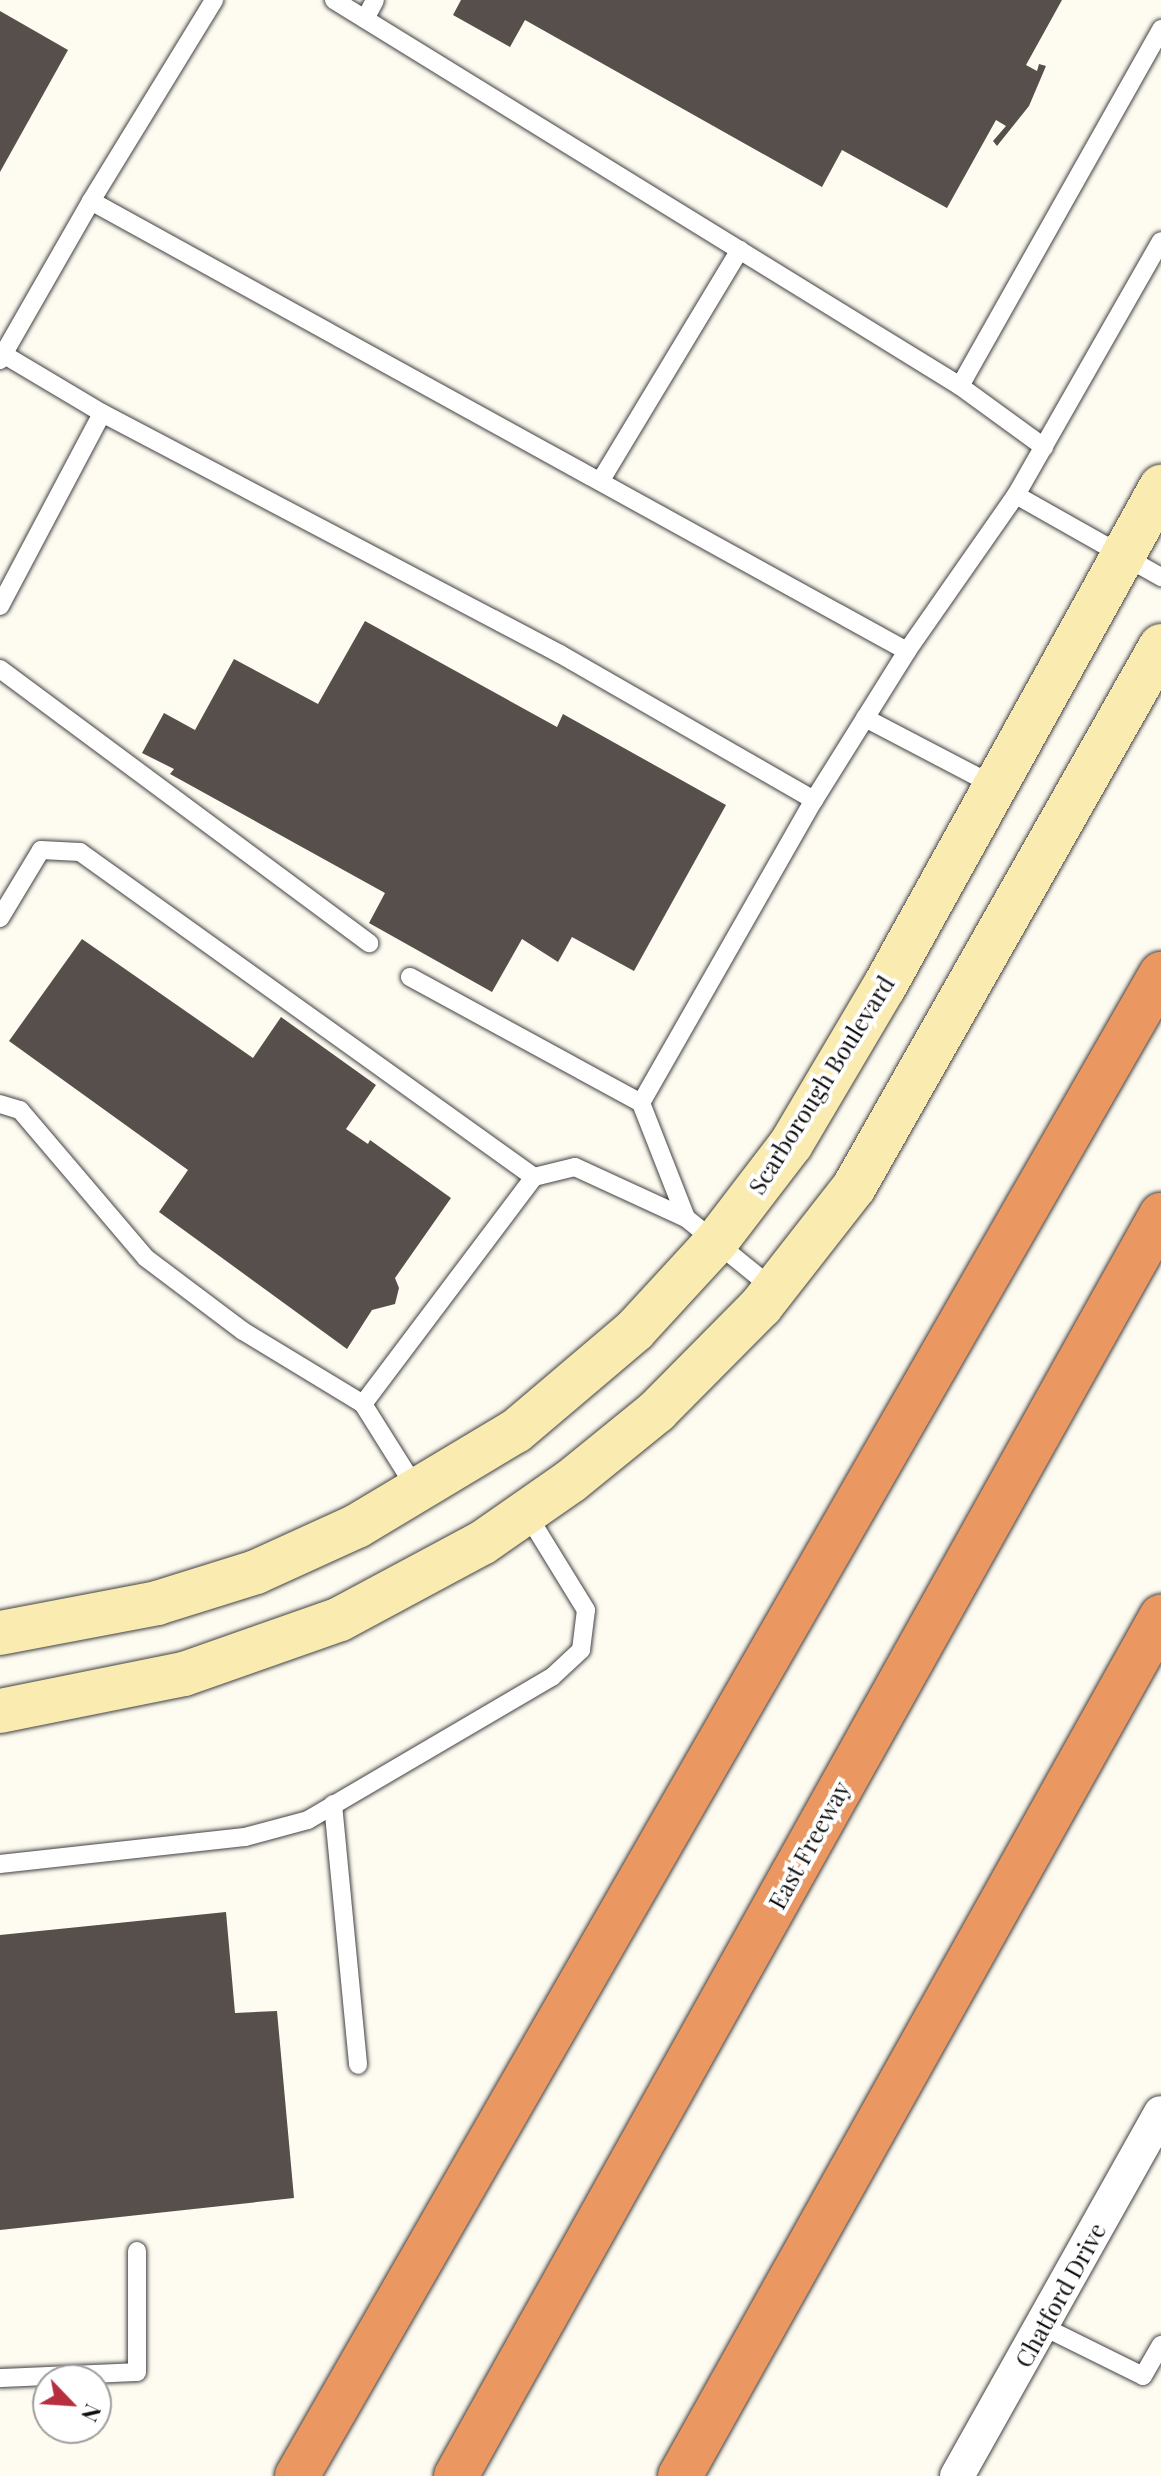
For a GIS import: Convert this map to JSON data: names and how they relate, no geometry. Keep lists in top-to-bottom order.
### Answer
{
  "streets": {
    "highway": ["East Freeway"],
    "street": ["Scarborough Boulevard", "Chatford Drive"]
  },
  "north": "bottom right"
}
